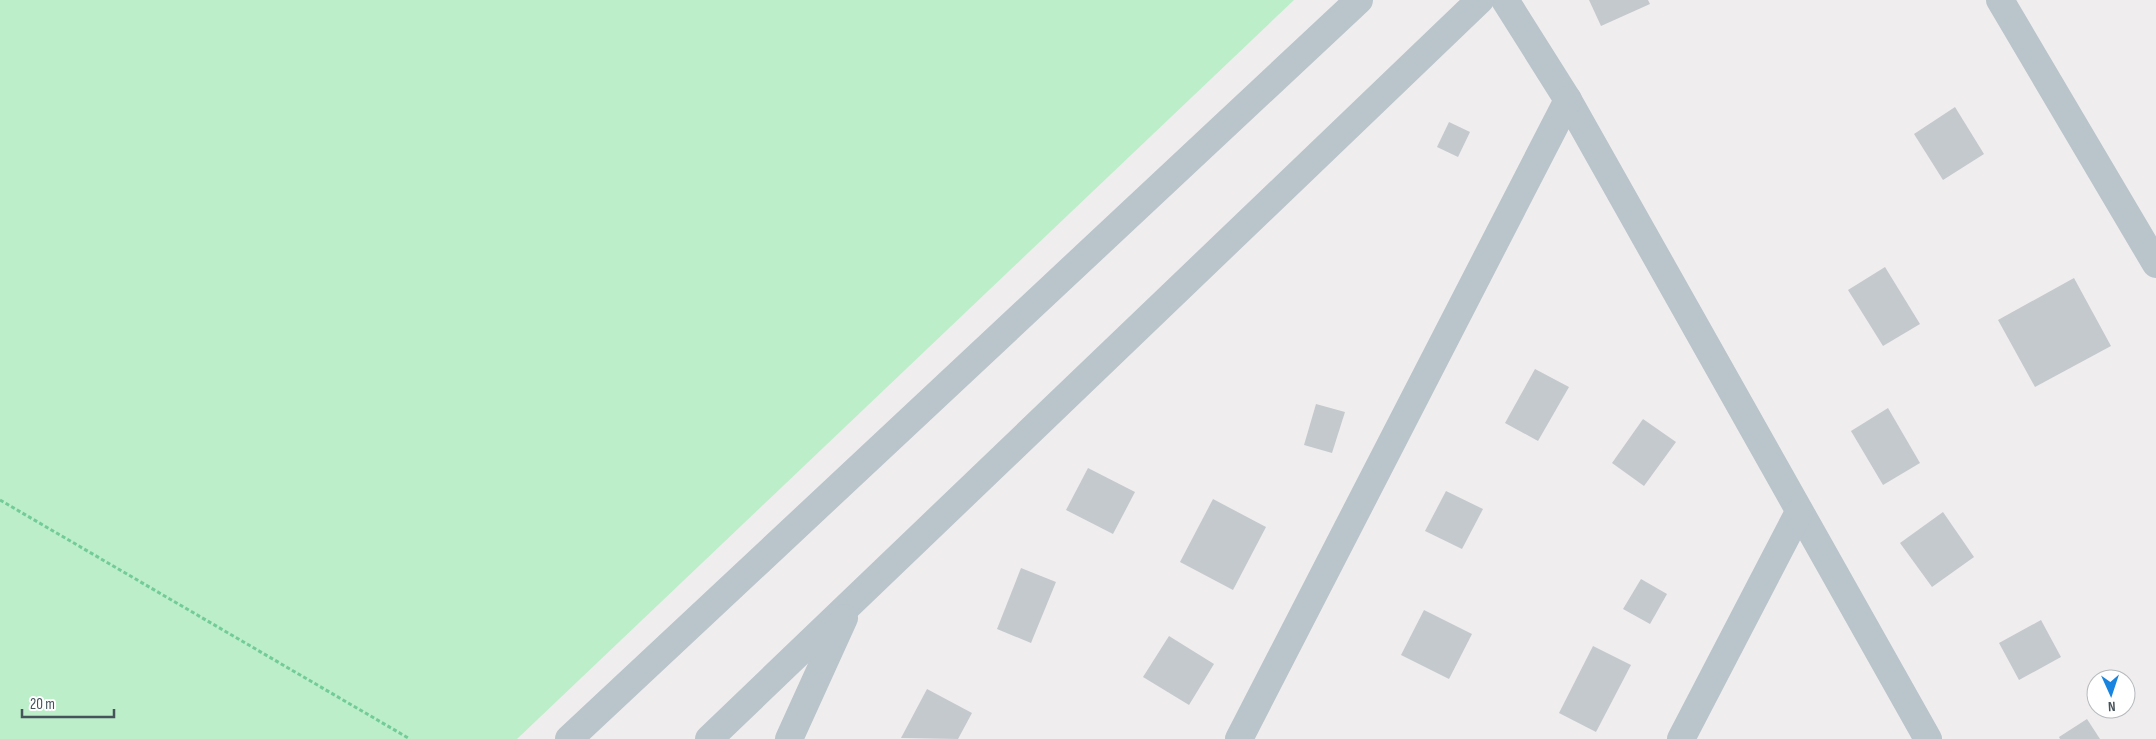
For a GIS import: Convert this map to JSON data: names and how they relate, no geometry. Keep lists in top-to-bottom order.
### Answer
{
  "scale_bar": "20 m",
  "north": "bottom"
}
